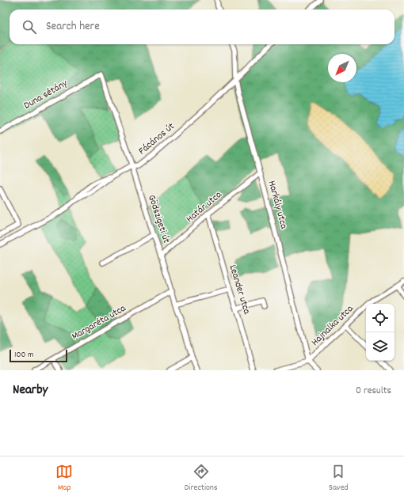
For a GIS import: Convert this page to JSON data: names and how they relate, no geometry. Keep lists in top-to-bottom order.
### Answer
{
  "streets": {
    "street": [
      "Duna sétány",
      "Fácános út",
      "Harkály utca",
      "Határ utca",
      "Gödszigeti út",
      "Leander utca",
      "Margaréta utca",
      "Hajnalka utca"
    ]
  },
  "crossings": [
    ["Duna sétány", "Gödszigeti út"],
    ["Fácános út", "Harkály utca"],
    ["Fácános út", "Gödszigeti út"],
    ["Harkály utca", "Határ utca"],
    ["Harkály utca", "Hajnalka utca"],
    ["Határ utca", "Gödszigeti út"],
    ["Határ utca", "Leander utca"],
    ["Gödszigeti út", "Margaréta utca"]
  ],
  "scale_bar": "100 m",
  "north": "bottom left",
  "page": {
    "search": "Search here",
    "scale": "100 m",
    "heading": ["Nearby", "0 results"],
    "nav": ["Map", "Directions", "Saved"]
  }
}
